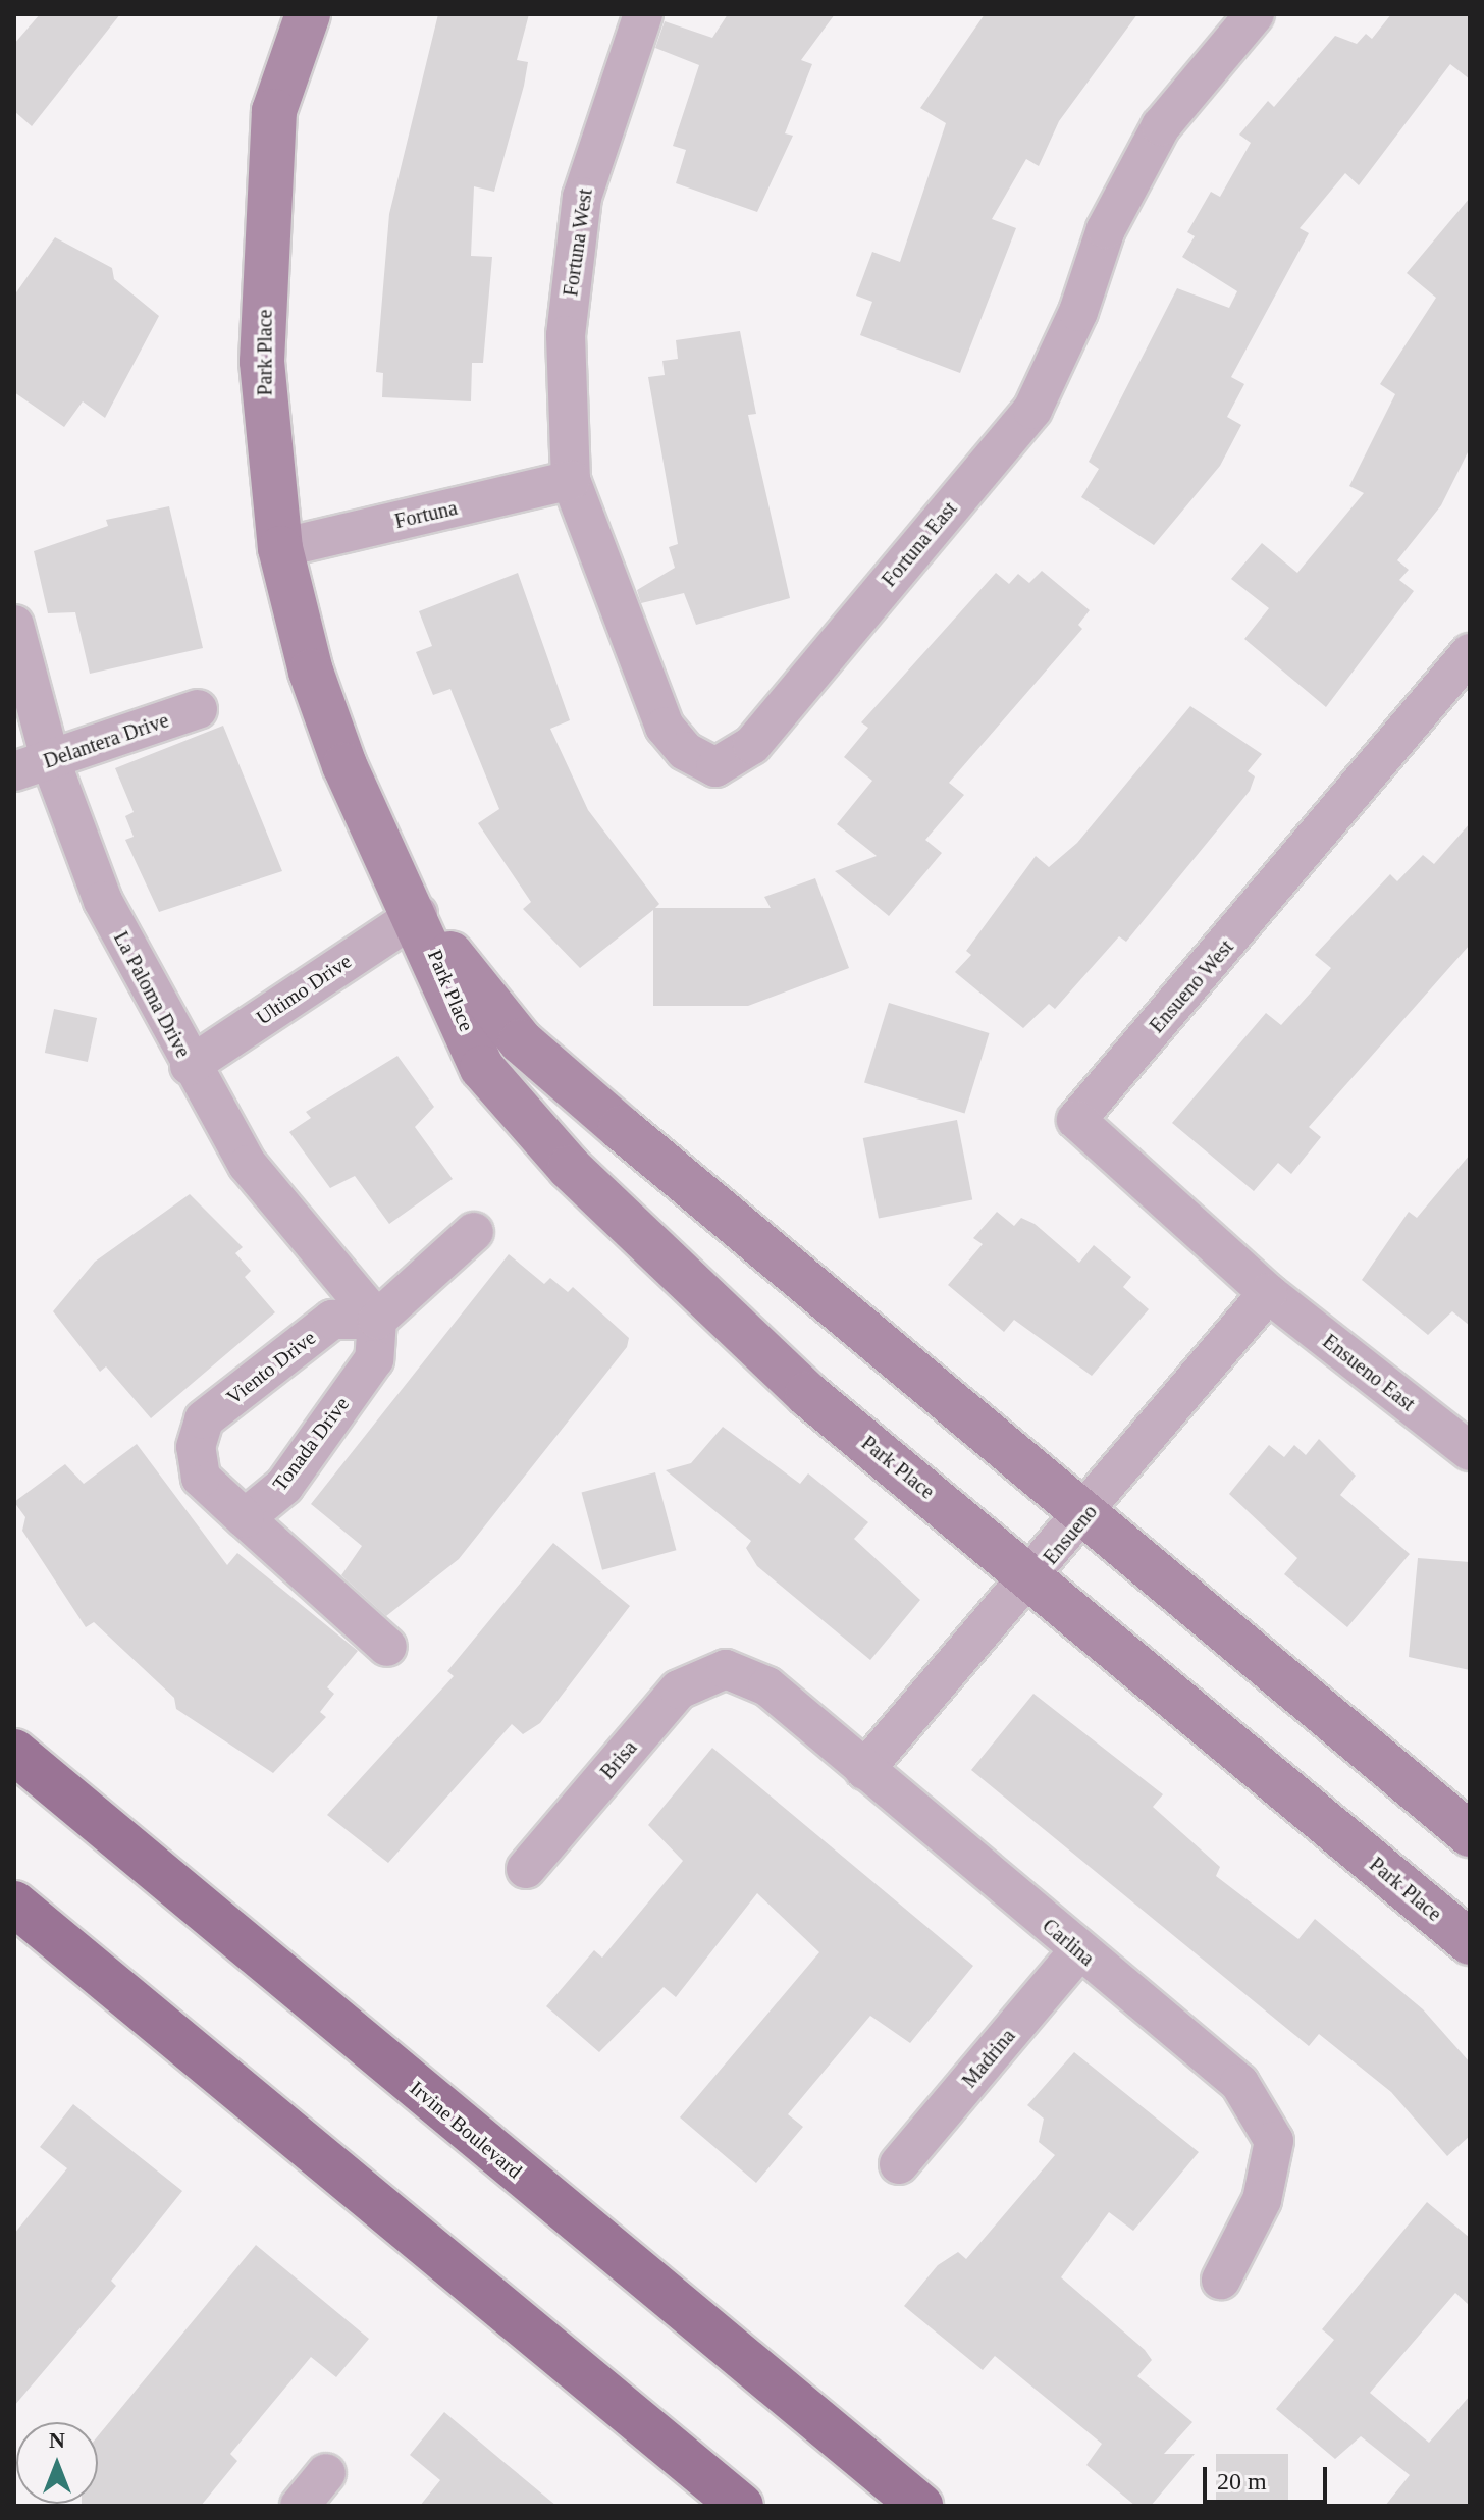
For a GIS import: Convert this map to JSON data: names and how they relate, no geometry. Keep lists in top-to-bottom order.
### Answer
{
  "streets": {
    "main road": ["Irvine Boulevard"],
    "street": [
      "Fortuna West",
      "Park Place",
      "Fortuna",
      "Fortuna East",
      "Delantera Drive",
      "Ensueno West",
      "Ultimo Drive",
      "La Paloma Drive",
      "Viento Drive",
      "Ensueno East",
      "Tonada Drive",
      "Ensueno",
      "Brisa",
      "Carlina",
      "Madrina"
    ]
  },
  "crossings": [
    ["Fortuna West", "Fortuna"],
    ["Fortuna West", "Fortuna East"],
    ["Park Place", "Fortuna"],
    ["Park Place", "Ultimo Drive"],
    ["Park Place", "Ensueno"],
    ["Fortuna", "Fortuna East"],
    ["Delantera Drive", "La Paloma Drive"],
    ["Ensueno West", "Ensueno East"],
    ["Ensueno West", "Ensueno"],
    ["Ultimo Drive", "La Paloma Drive"],
    ["La Paloma Drive", "Viento Drive"],
    ["La Paloma Drive", "Tonada Drive"],
    ["Viento Drive", "Tonada Drive"],
    ["Ensueno East", "Ensueno"],
    ["Ensueno", "Carlina"],
    ["Brisa", "Carlina"],
    ["Carlina", "Madrina"]
  ],
  "scale_bar": "20 m",
  "north": "top"
}
